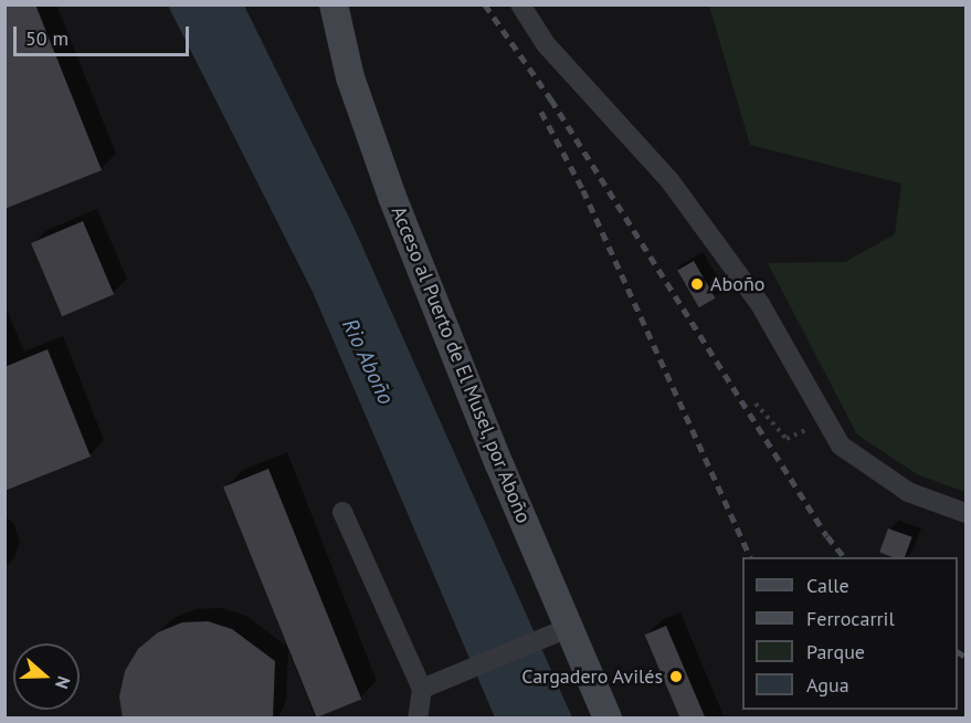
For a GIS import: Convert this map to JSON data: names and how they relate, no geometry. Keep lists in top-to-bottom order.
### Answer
{
  "streets": {
    "street": ["Acceso al Puerto de El Musel, por Aboño"]
  },
  "water": ["Rio Aboño"],
  "places": ["Aboño", "Cargadero Avilés"],
  "legend": [
    "Calle",
    "Ferrocarril",
    "Parque",
    "Agua"
  ],
  "scale_bar": "50 m",
  "north": "right"
}
